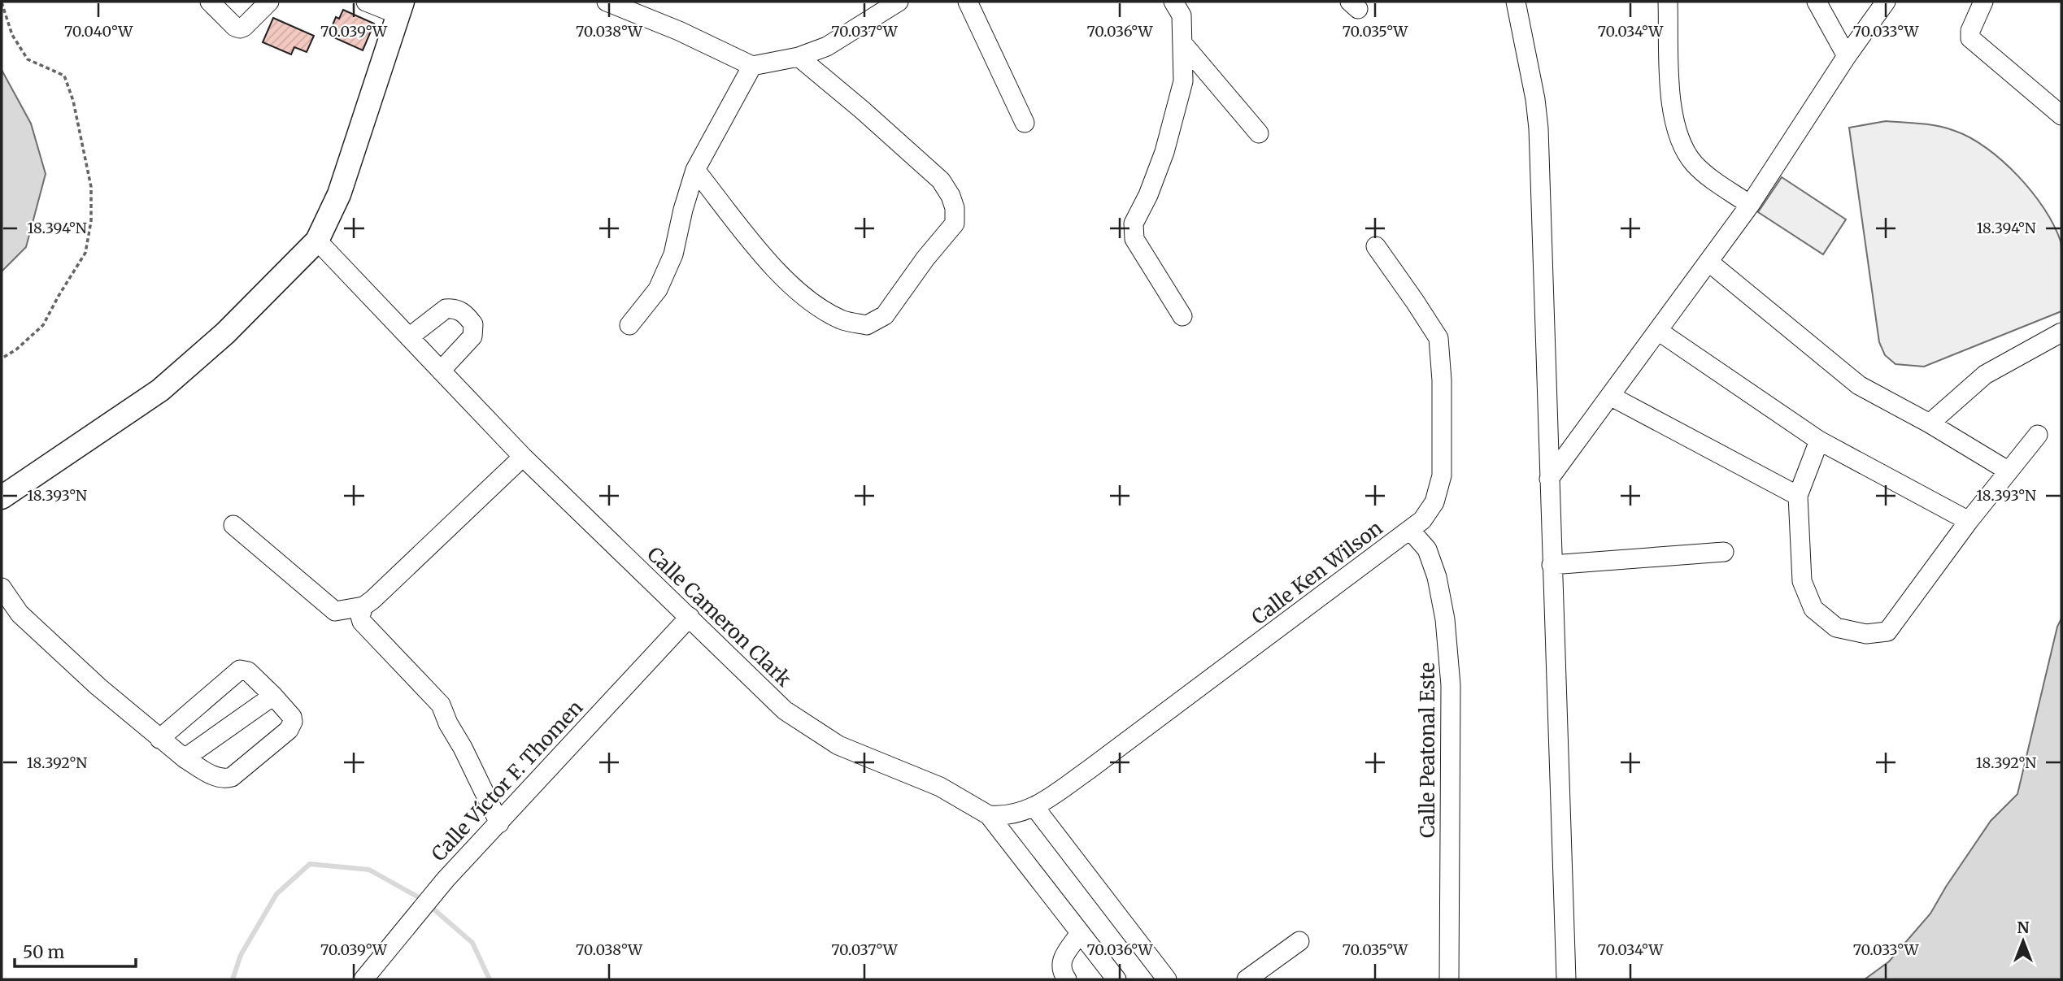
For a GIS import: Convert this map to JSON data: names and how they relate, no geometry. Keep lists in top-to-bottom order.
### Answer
{
  "streets": {
    "street": [
      "Calle Ken Wilson",
      "Calle Cameron Clark",
      "Calle Peatonal Este",
      "Calle Víctor F. Thomen"
    ]
  },
  "crossings": [
    ["Calle Ken Wilson", "Calle Cameron Clark"],
    ["Calle Ken Wilson", "Calle Peatonal Este"],
    ["Calle Cameron Clark", "Calle Víctor F. Thomen"]
  ],
  "scale_bar": "50 m",
  "north": "top",
  "coordinates": [
    "70.040°W",
    "70.039°W",
    "70.038°W",
    "70.037°W",
    "70.036°W",
    "70.035°W",
    "70.034°W",
    "70.033°W",
    "18.394°N",
    "18.393°N",
    "18.392°N"
  ]
}
